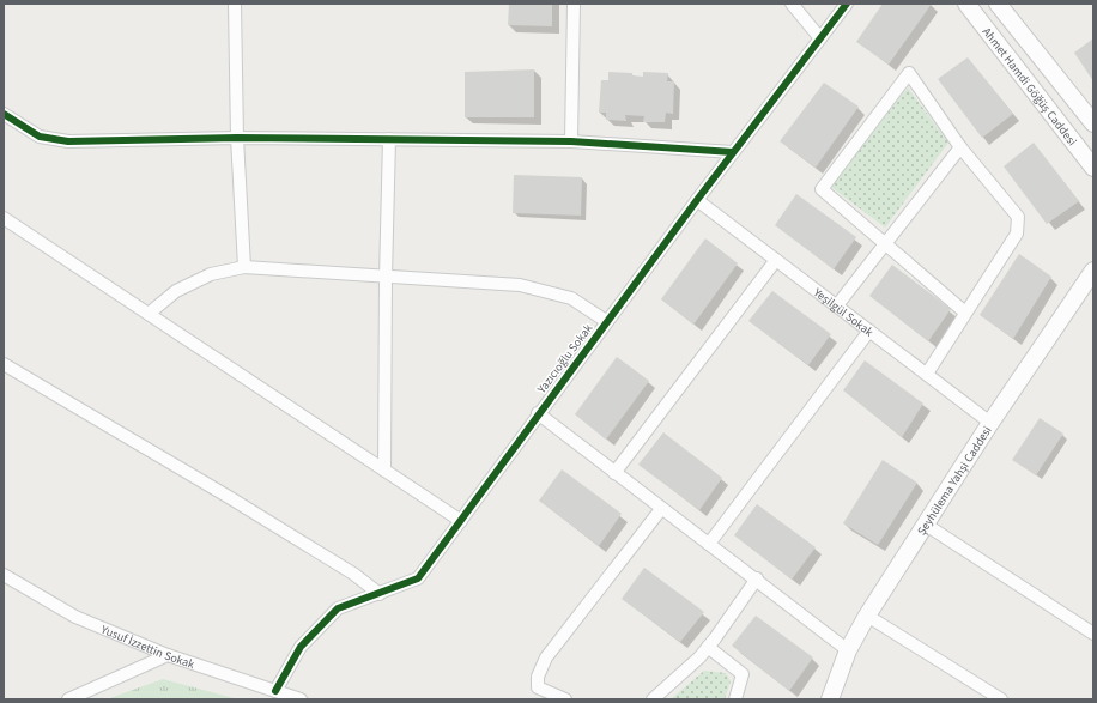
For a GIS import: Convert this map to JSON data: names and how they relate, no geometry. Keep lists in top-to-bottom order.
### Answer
{
  "streets": {
    "street": [
      "Ahmet Hamdi Göğüş Caddesi",
      "Yeşilgül Sokak",
      "Yazıcıoğlu Sokak",
      "Şeyhülema Yahşi Caddesi",
      "Yusuf İzzettin Sokak"
    ]
  },
  "crossings": [
    ["Yeşilgül Sokak", "Yazıcıoğlu Sokak"],
    ["Yeşilgül Sokak", "Şeyhülema Yahşi Caddesi"],
    ["Yazıcıoğlu Sokak", "Yusuf İzzettin Sokak"]
  ]
}
